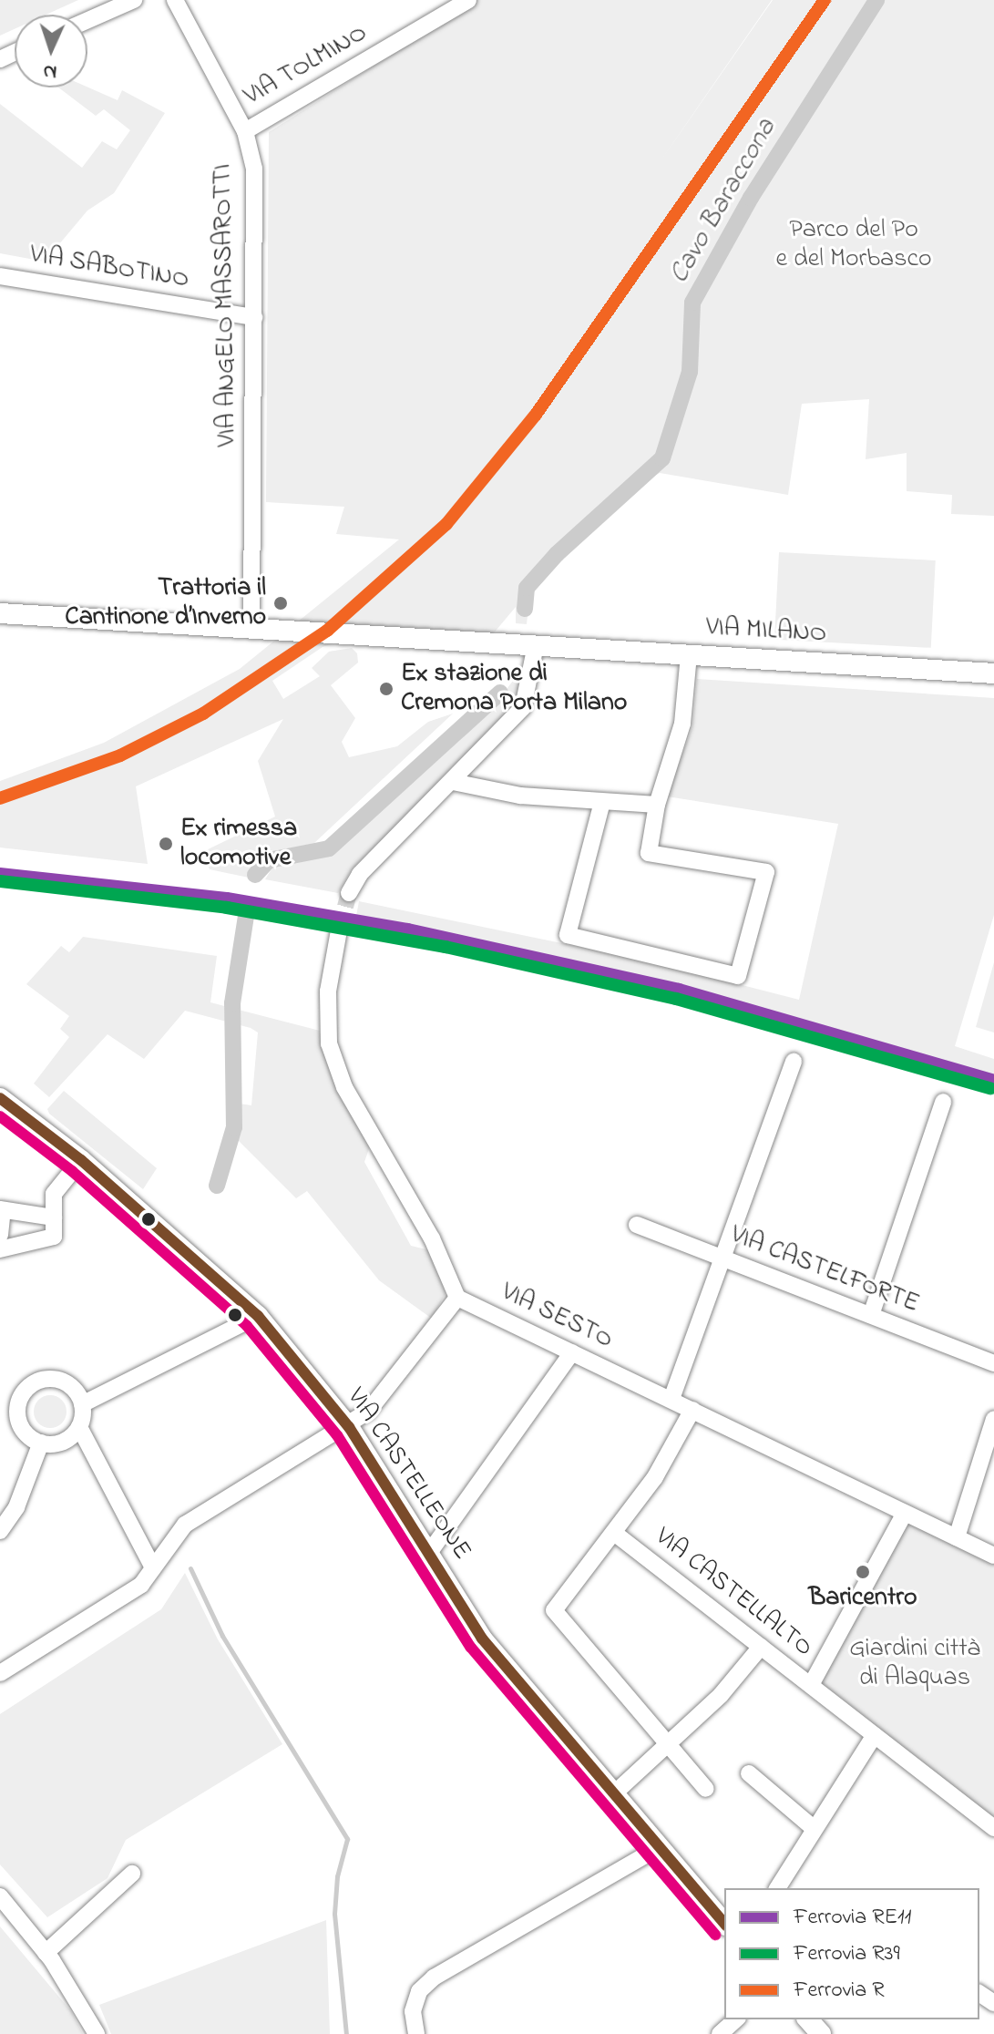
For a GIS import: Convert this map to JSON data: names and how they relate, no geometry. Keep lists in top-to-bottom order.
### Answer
{
  "streets": {
    "main road": ["VIA MILANO", "VIA CASTELLEONE"],
    "street": [
      "VIA TOLMINO",
      "VIA SABOTINO",
      "VIA ANGELO MASSAROTTI",
      "VIA CASTELFORTE",
      "VIA SESTO",
      "VIA CASTELLALTO"
    ]
  },
  "crossings": [
    ["VIA TOLMINO", "VIA ANGELO MASSAROTTI"],
    ["VIA SABOTINO", "VIA ANGELO MASSAROTTI"],
    ["VIA ANGELO MASSAROTTI", "VIA MILANO"]
  ],
  "water": ["Cavo Baraccona"],
  "parks": ["Parco del Po e del Morbasco", "Giardini città di Alaquas"],
  "places": [
    "Trattoria il Cantinone d’Inverno",
    "Ex stazione di Cremona Porta Milano",
    "Ex rimessa locomotive",
    "Baricentro"
  ],
  "lines": ["rail line R", "rail line RE11", "rail line R39"],
  "legend": ["Ferrovia RE11", "Ferrovia R39", "Ferrovia R"],
  "north": "bottom"
}
